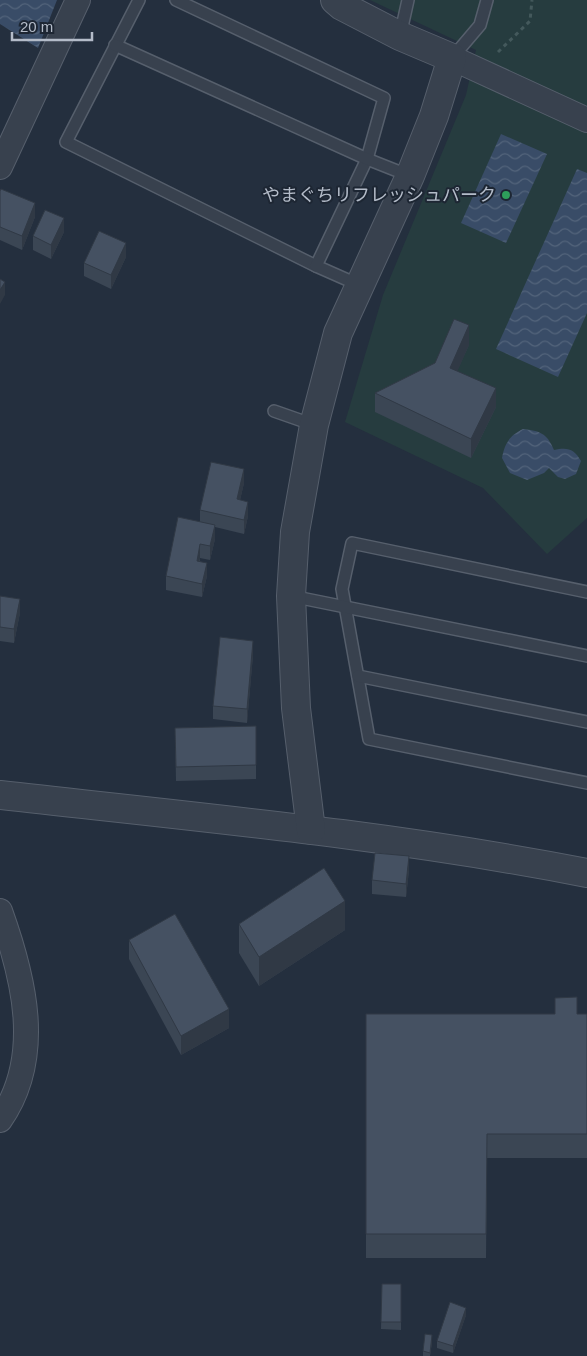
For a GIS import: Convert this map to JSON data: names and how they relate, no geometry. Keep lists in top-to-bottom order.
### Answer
{
  "places": ["やまぐちリフレッシュパーク"],
  "scale_bar": "20 m"
}
